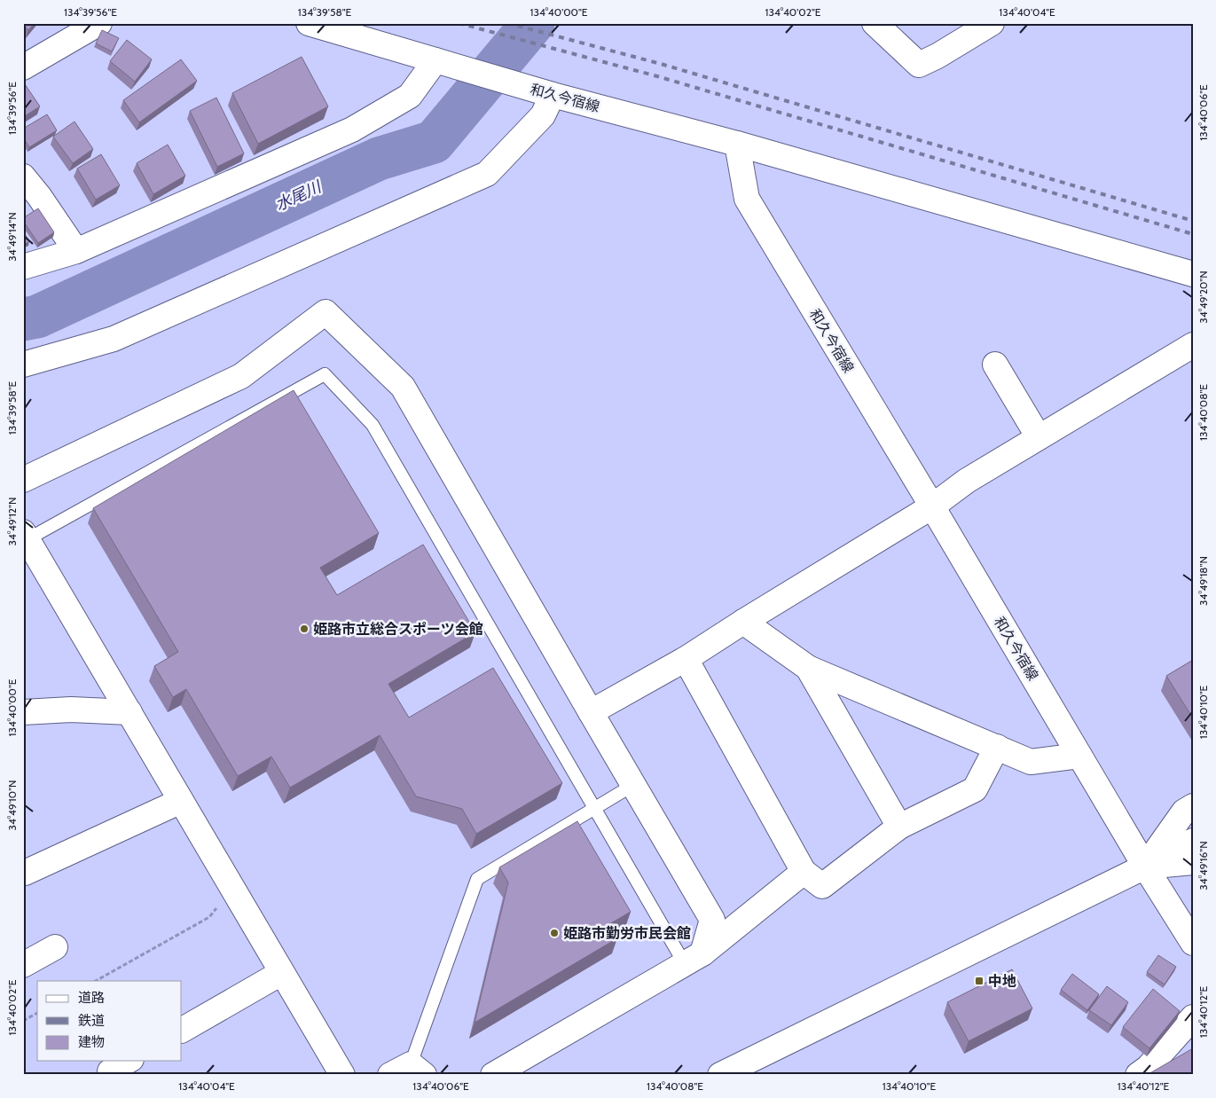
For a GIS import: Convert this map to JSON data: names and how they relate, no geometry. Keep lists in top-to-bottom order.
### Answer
{
  "streets": {
    "street": ["和久今宿線"]
  },
  "water": ["水尾川"],
  "places": {
    "other": ["姫路市立総合スポーツ会館", "姫路市勤労市民会館"],
    "transit": ["中地"]
  },
  "legend": ["道路", "鉄道", "建物"],
  "coordinates": [
    "134°39'56\"E",
    "134°39'58\"E",
    "134°40'00\"E",
    "134°40'02\"E",
    "134°40'04\"E",
    "134°40'06\"E",
    "34°49'14\"N",
    "34°49'20\"N",
    "134°40'08\"E",
    "34°49'12\"N",
    "34°49'18\"N",
    "134°40'10\"E",
    "34°49'10\"N",
    "34°49'16\"N",
    "134°40'12\"E"
  ]
}
